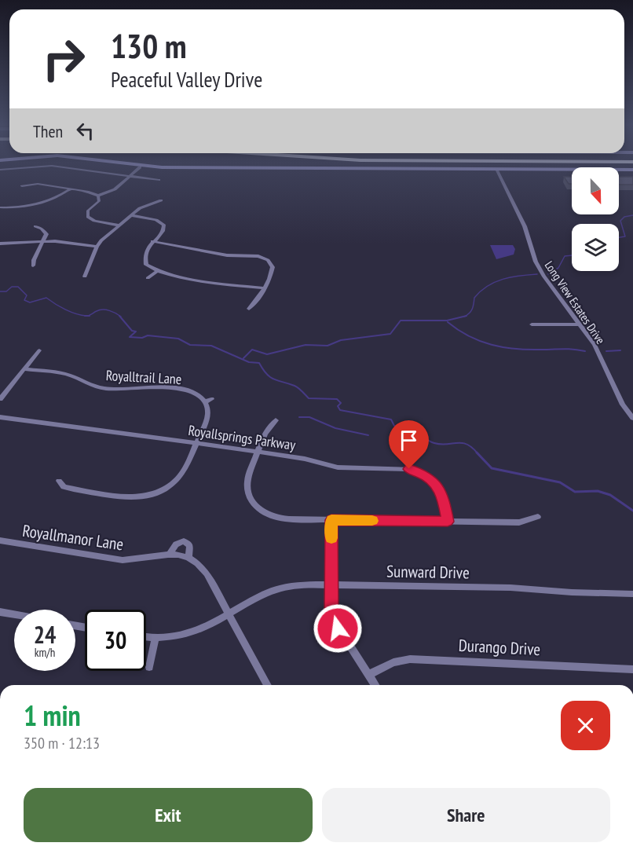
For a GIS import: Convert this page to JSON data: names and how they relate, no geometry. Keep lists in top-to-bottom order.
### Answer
{
  "streets": {
    "street": [
      "Long View Estates Drive",
      "Royalltrail Lane",
      "Royallsprings Parkway",
      "Royallmanor Lane",
      "Sunward Drive",
      "Durango Drive"
    ]
  },
  "crossings": [
    ["Royallmanor Lane", "Sunward Drive"]
  ],
  "north": "bottom",
  "page": {
    "turn": ["130 m", "Peaceful Valley Drive"],
    "then": "Then",
    "speed": "24 km/h",
    "limit": "30",
    "heading": ["1 min", "350 m · 12:13"],
    "buttons": ["Exit", "Share"]
  }
}
